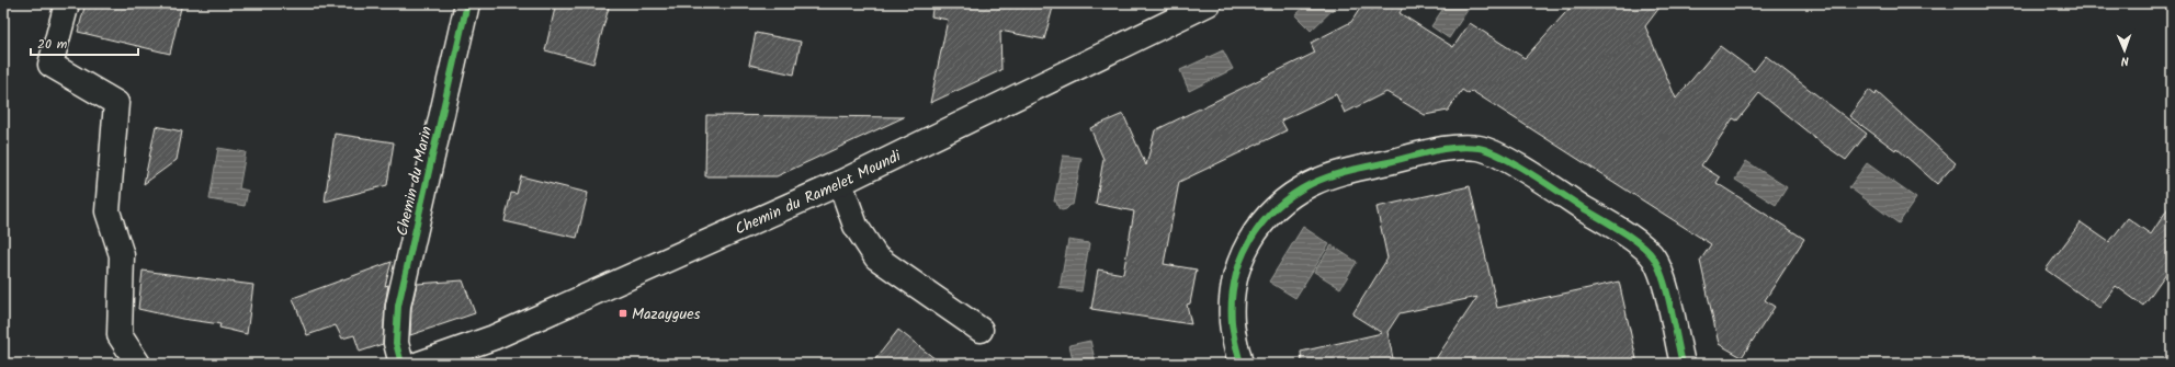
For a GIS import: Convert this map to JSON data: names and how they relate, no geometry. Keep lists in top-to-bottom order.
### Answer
{
  "streets": {
    "street": ["Chemin du Marin", "Chemin du Ramelet Moundi"]
  },
  "places": {
    "transit": ["Mazaygues"]
  },
  "scale_bar": "20 m",
  "north": "bottom"
}
